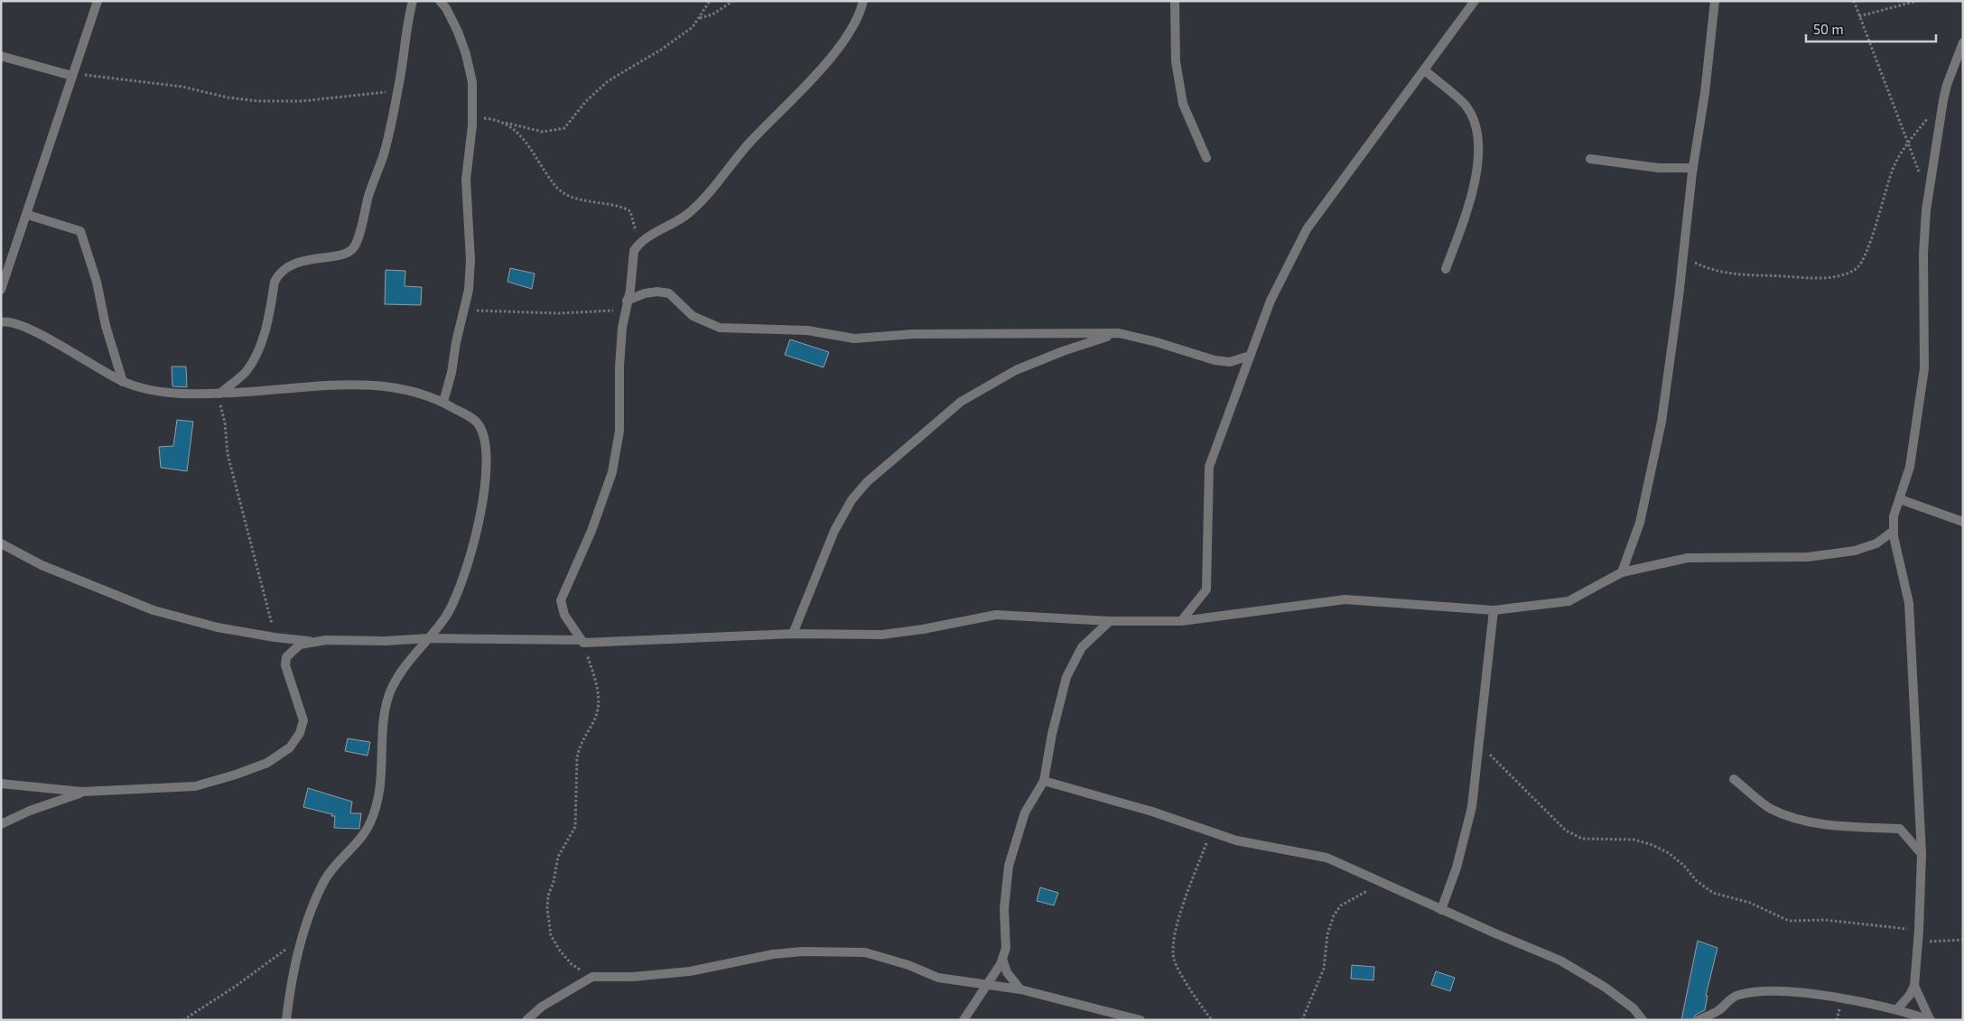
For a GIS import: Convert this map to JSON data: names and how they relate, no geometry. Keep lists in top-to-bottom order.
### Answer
{
  "scale_bar": "50 m"
}
